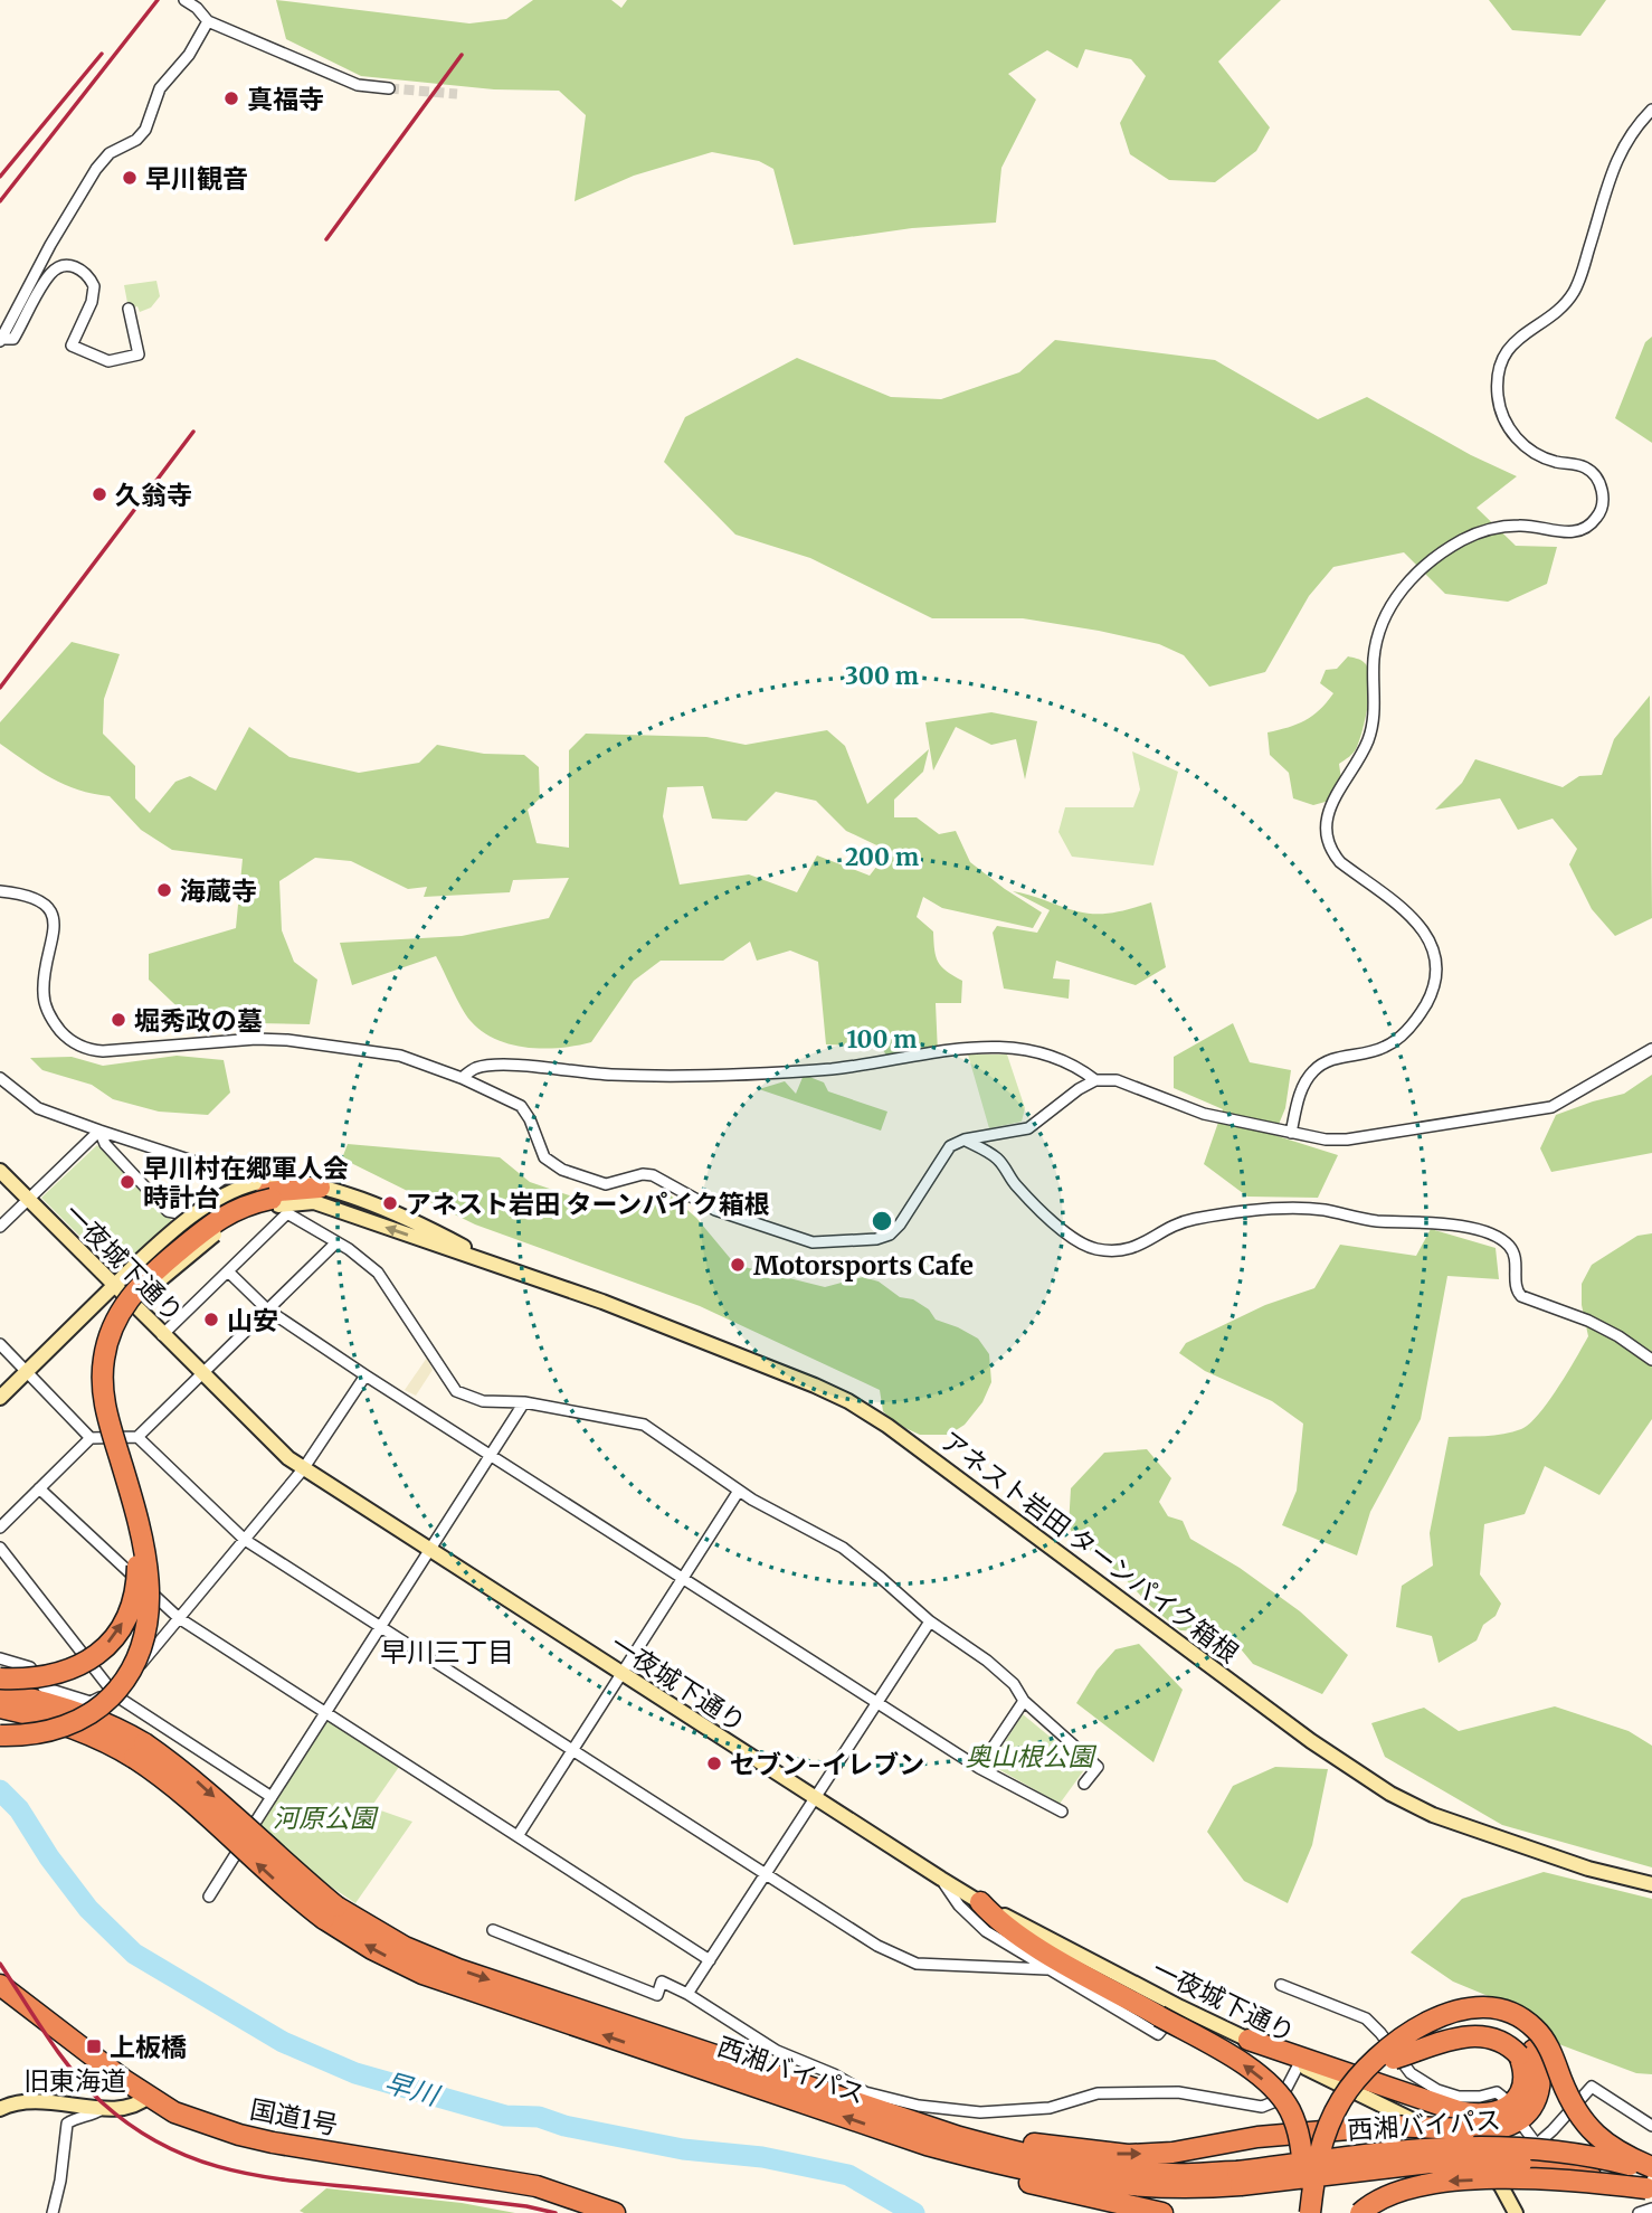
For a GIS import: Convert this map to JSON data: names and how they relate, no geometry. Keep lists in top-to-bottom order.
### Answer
{
  "streets": {
    "highway": ["西湘バイパス", "国道1号"],
    "street": ["一夜城下通り", "アネスト岩田 ターンパイク箱根", "旧東海道"]
  },
  "crossings": [
    ["旧東海道", "国道1号"]
  ],
  "districts": ["早川三丁目"],
  "water": ["早川"],
  "parks": ["奥山根公園", "河原公園"],
  "places": {
    "other": [
      "真福寺",
      "早川観音",
      "久翁寺",
      "海蔵寺",
      "堀秀政の墓",
      "早川村在郷軍人会 時計台",
      "アネスト岩田 ターンパイク箱根",
      "Motorsports Cafe",
      "山安",
      "セブン-イレブン"
    ],
    "transit": ["上板橋"]
  },
  "rings": ["300 m", "200 m", "100 m"]
}
